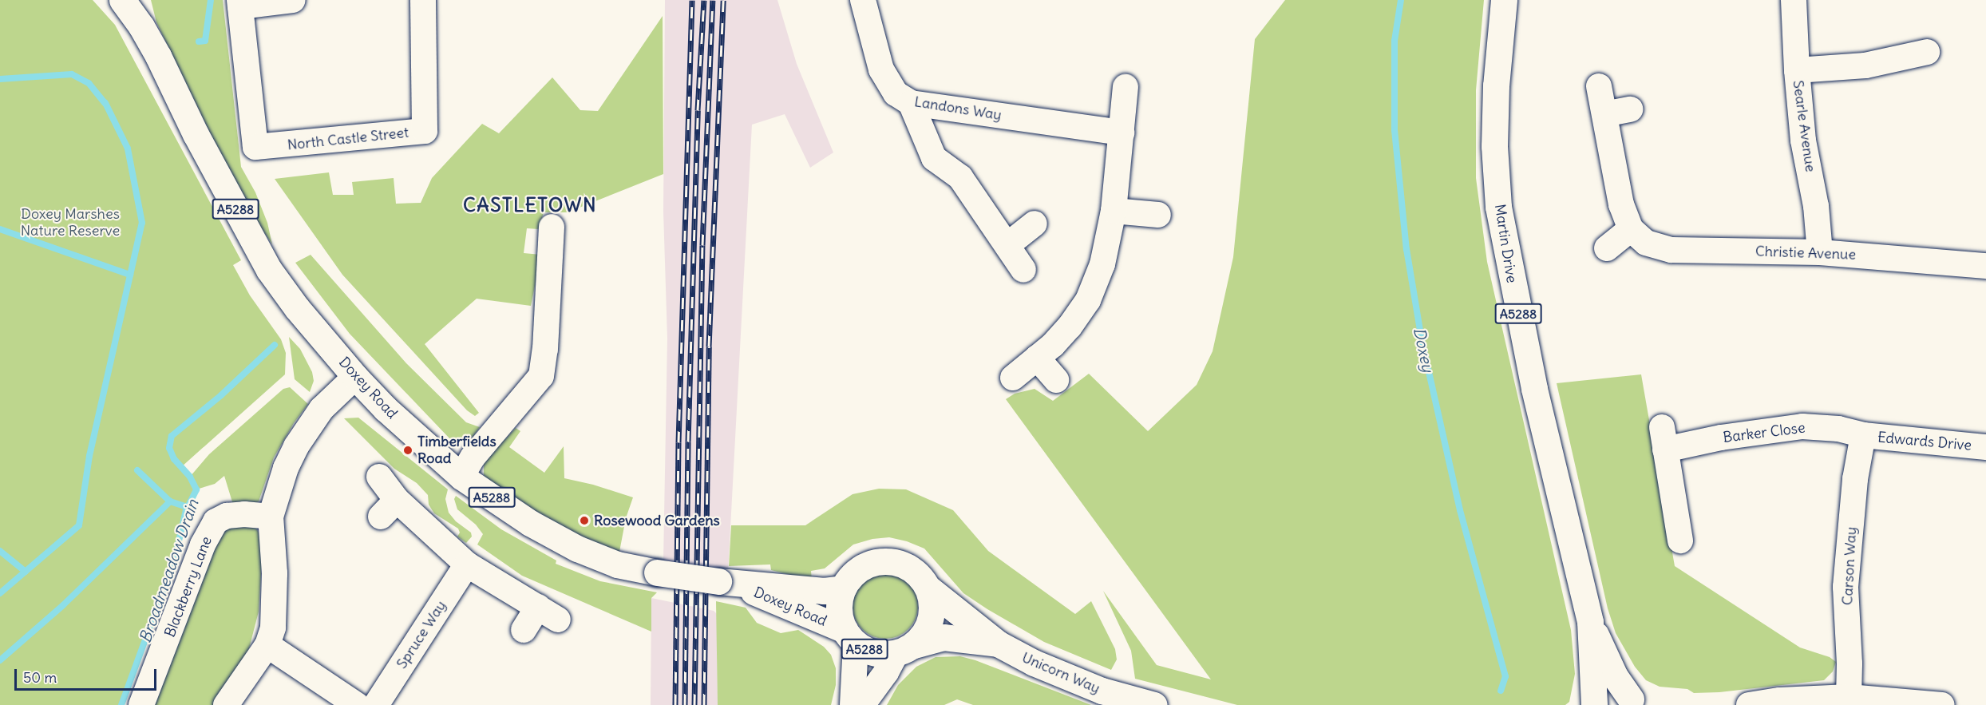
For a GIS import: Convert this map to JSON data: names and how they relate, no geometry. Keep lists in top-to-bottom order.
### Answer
{
  "streets": {
    "main road": [
      "A5288",
      "Martin Drive",
      "Doxey Road",
      "Unicorn Way"
    ],
    "street": [
      "Landons Way",
      "Searle Avenue",
      "North Castle Street",
      "Christie Avenue",
      "Barker Close",
      "Edwards Drive",
      "Carson Way",
      "Blackberry Lane",
      "Spruce Way"
    ]
  },
  "crossings": [
    ["Searle Avenue", "Christie Avenue"],
    ["A5288", "Martin Drive"],
    ["A5288", "Doxey Road"],
    ["A5288", "Unicorn Way"],
    ["Doxey Road", "Unicorn Way"],
    ["Barker Close", "Edwards Drive"],
    ["Barker Close", "Carson Way"],
    ["Edwards Drive", "Carson Way"]
  ],
  "districts": ["CASTLETOWN"],
  "water": ["Doxey", "Broadmeadow Drain"],
  "parks": ["Doxey Marshes Nature Reserve"],
  "places": ["Timberfields Road", "Rosewood Gardens"],
  "scale_bar": "50 m"
}
